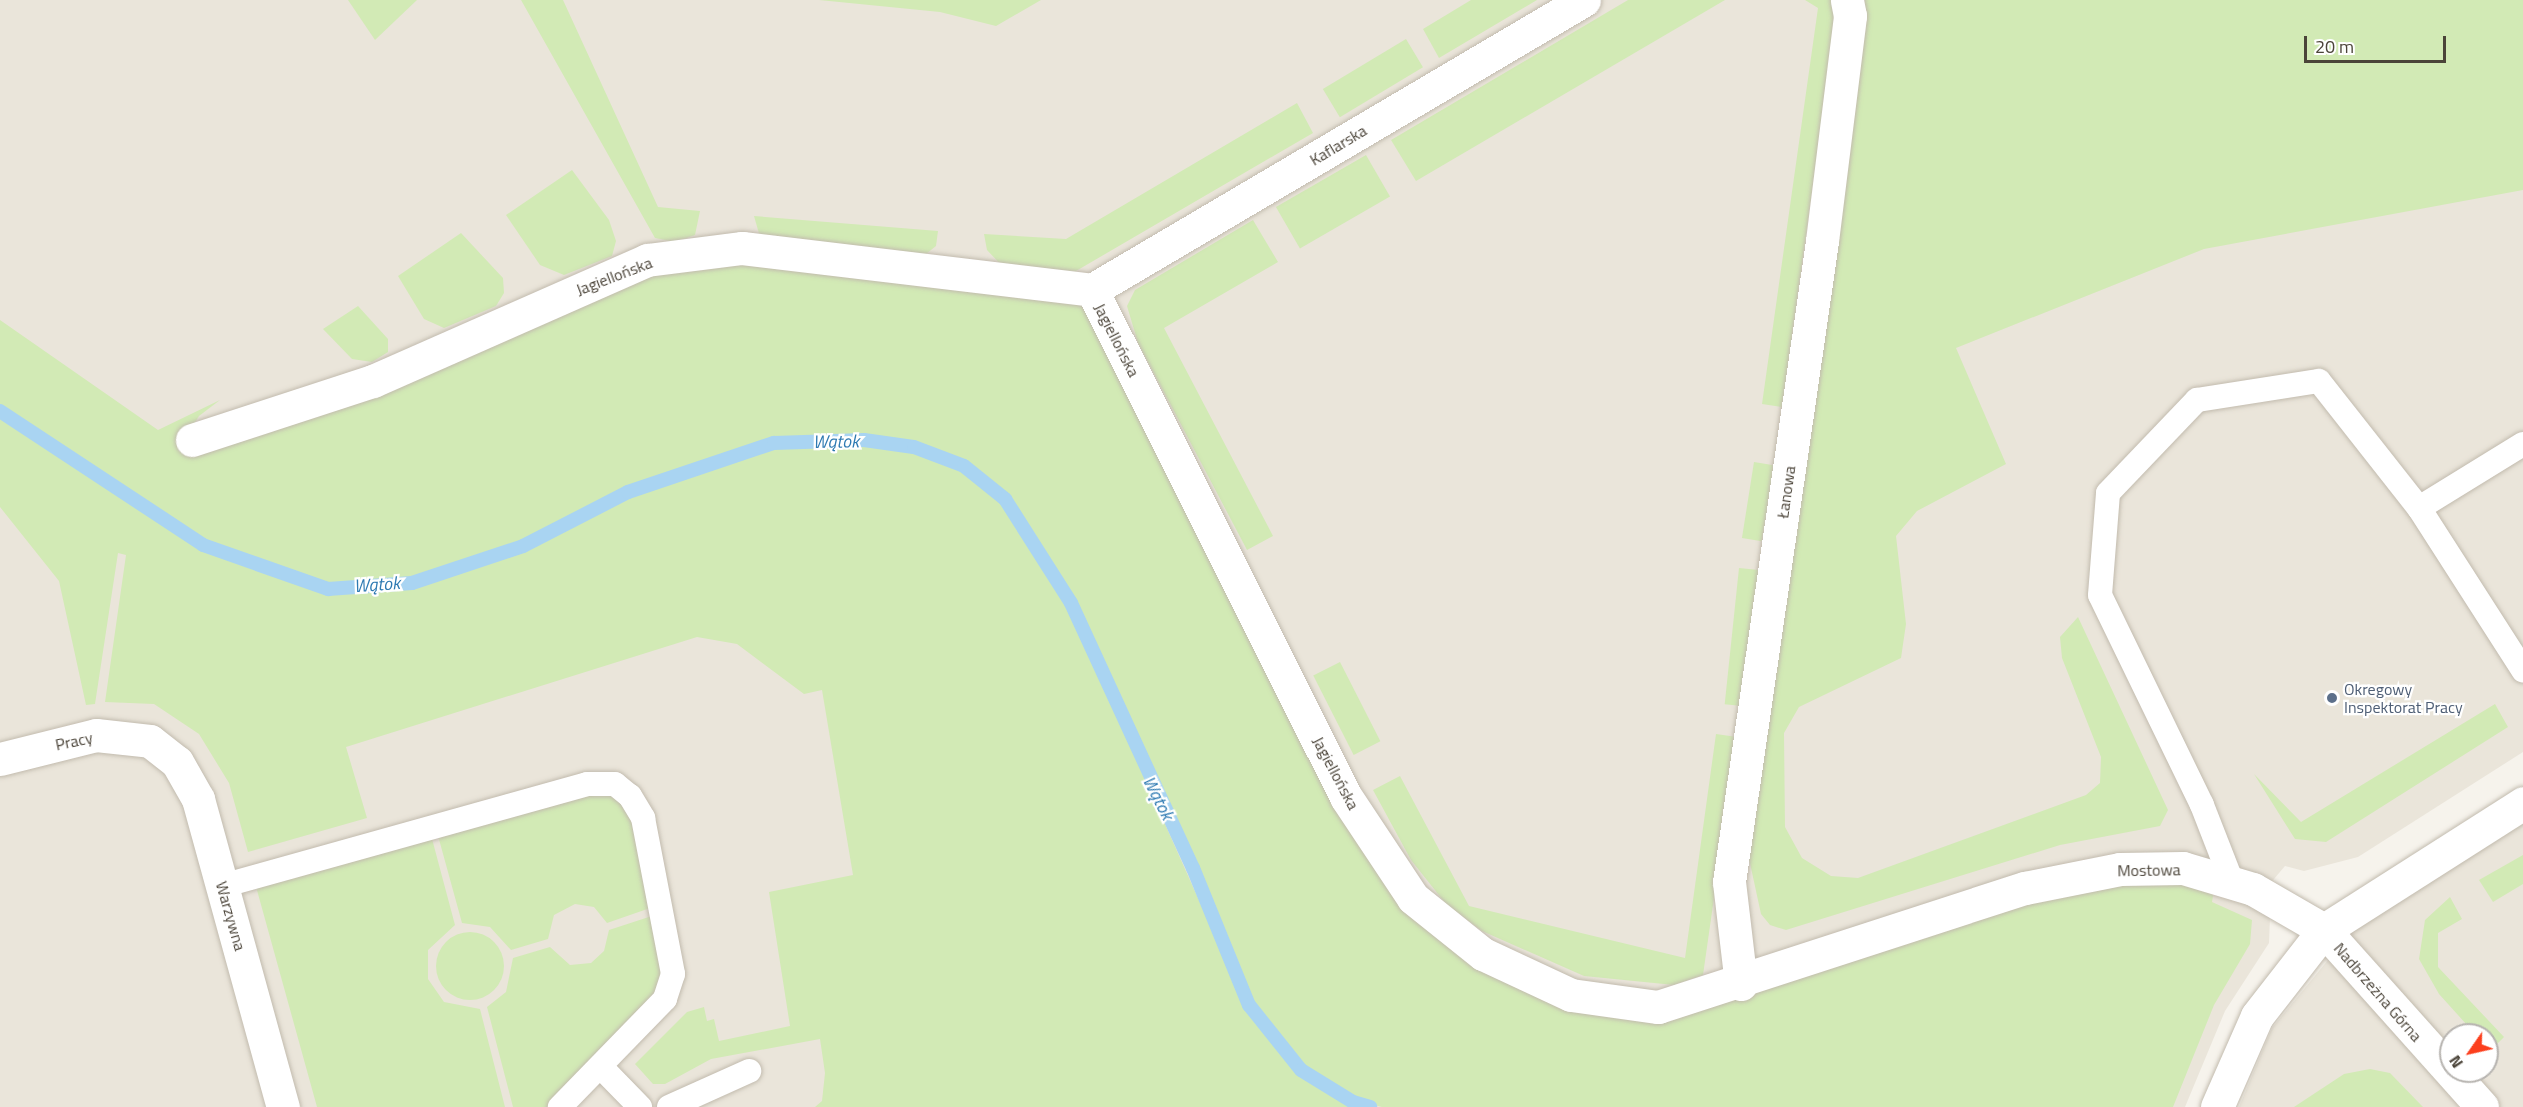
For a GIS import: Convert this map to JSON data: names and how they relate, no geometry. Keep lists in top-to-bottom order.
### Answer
{
  "streets": {
    "street": [
      "Kaflarska",
      "Jagiellońska",
      "Łanowa",
      "Pracy",
      "Mostowa",
      "Warzywna",
      "Nadbrzeżna Górna"
    ]
  },
  "crossings": [
    ["Kaflarska", "Jagiellońska"],
    ["Jagiellońska", "Łanowa"],
    ["Jagiellońska", "Mostowa"],
    ["Łanowa", "Mostowa"],
    ["Pracy", "Warzywna"],
    ["Mostowa", "Nadbrzeżna Górna"]
  ],
  "water": ["Wątok"],
  "places": ["Okregowy Inspektorat Pracy"],
  "scale_bar": "20 m",
  "north": "bottom left"
}
